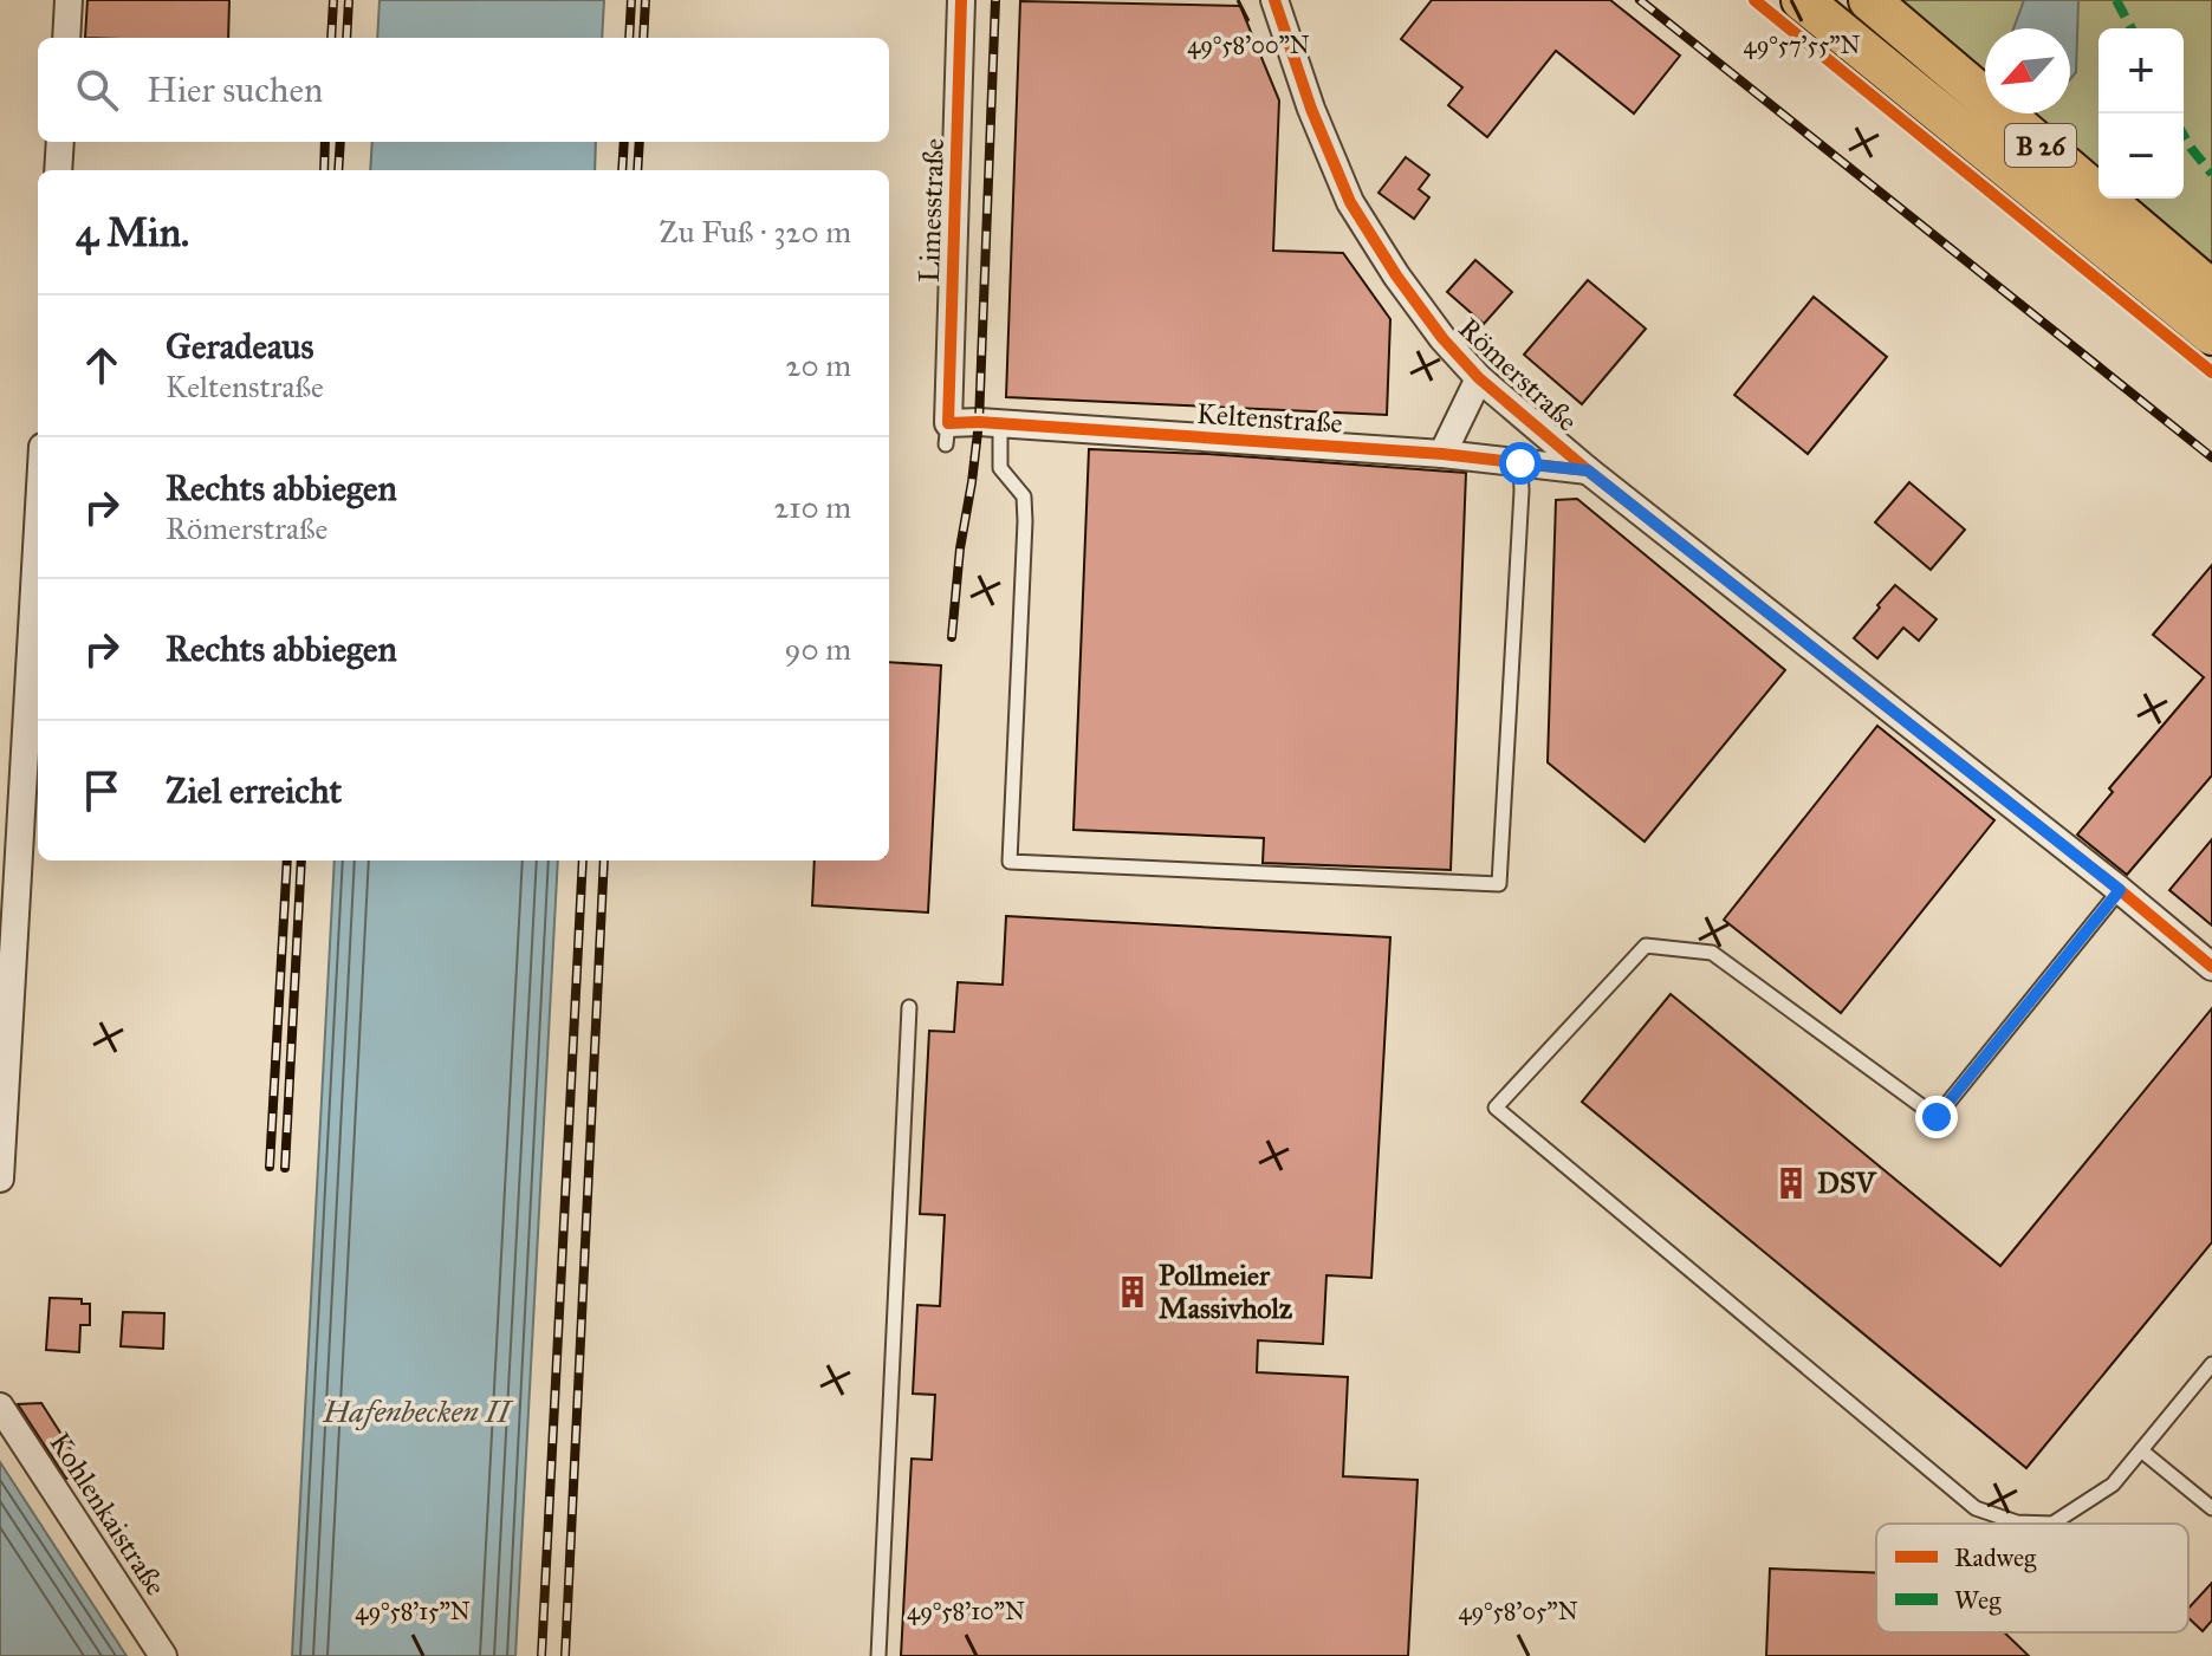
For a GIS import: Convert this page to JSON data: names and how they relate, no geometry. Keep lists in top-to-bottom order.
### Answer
{
  "streets": {
    "main road": ["B 26"],
    "street": [
      "Limesstraße",
      "Römerstraße",
      "Keltenstraße",
      "Kohlenkaistraße"
    ]
  },
  "crossings": [
    ["Limesstraße", "Keltenstraße"],
    ["Römerstraße", "Keltenstraße"]
  ],
  "water": ["Hafenbecken II"],
  "places": {
    "building": ["DSV", "Pollmeier Massivholz"]
  },
  "legend": ["Radweg", "Weg"],
  "north": "bottom left",
  "page": {
    "map_buttons": ["+", "−"],
    "search": "Hier suchen",
    "heading": ["4 Min.", "Zu Fuß · 320 m"],
    "list": [
      ["Geradeaus", "Keltenstraße", "20 m"],
      ["Rechts abbiegen", "Römerstraße", "210 m"],
      ["Rechts abbiegen", "90 m"],
      "Ziel erreicht"
    ]
  },
  "coordinates": [
    "49°58'00\"N",
    "49°57'55\"N",
    "49°58'15\"N",
    "49°58'10\"N",
    "49°58'05\"N"
  ]
}
